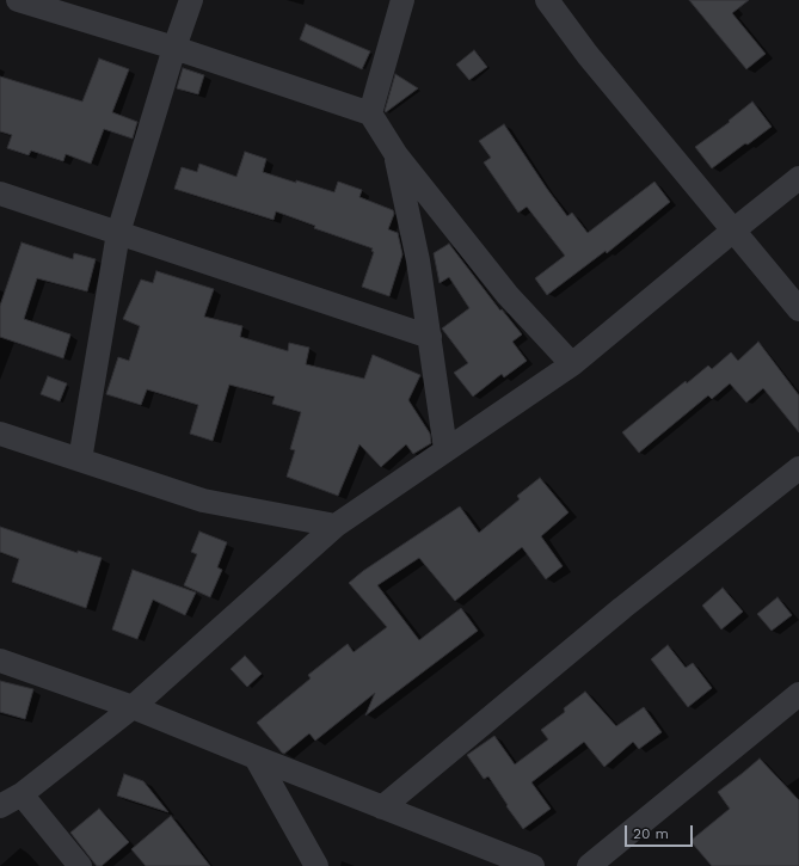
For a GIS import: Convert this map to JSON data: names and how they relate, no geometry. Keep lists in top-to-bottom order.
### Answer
{
  "scale_bar": "20 m"
}
